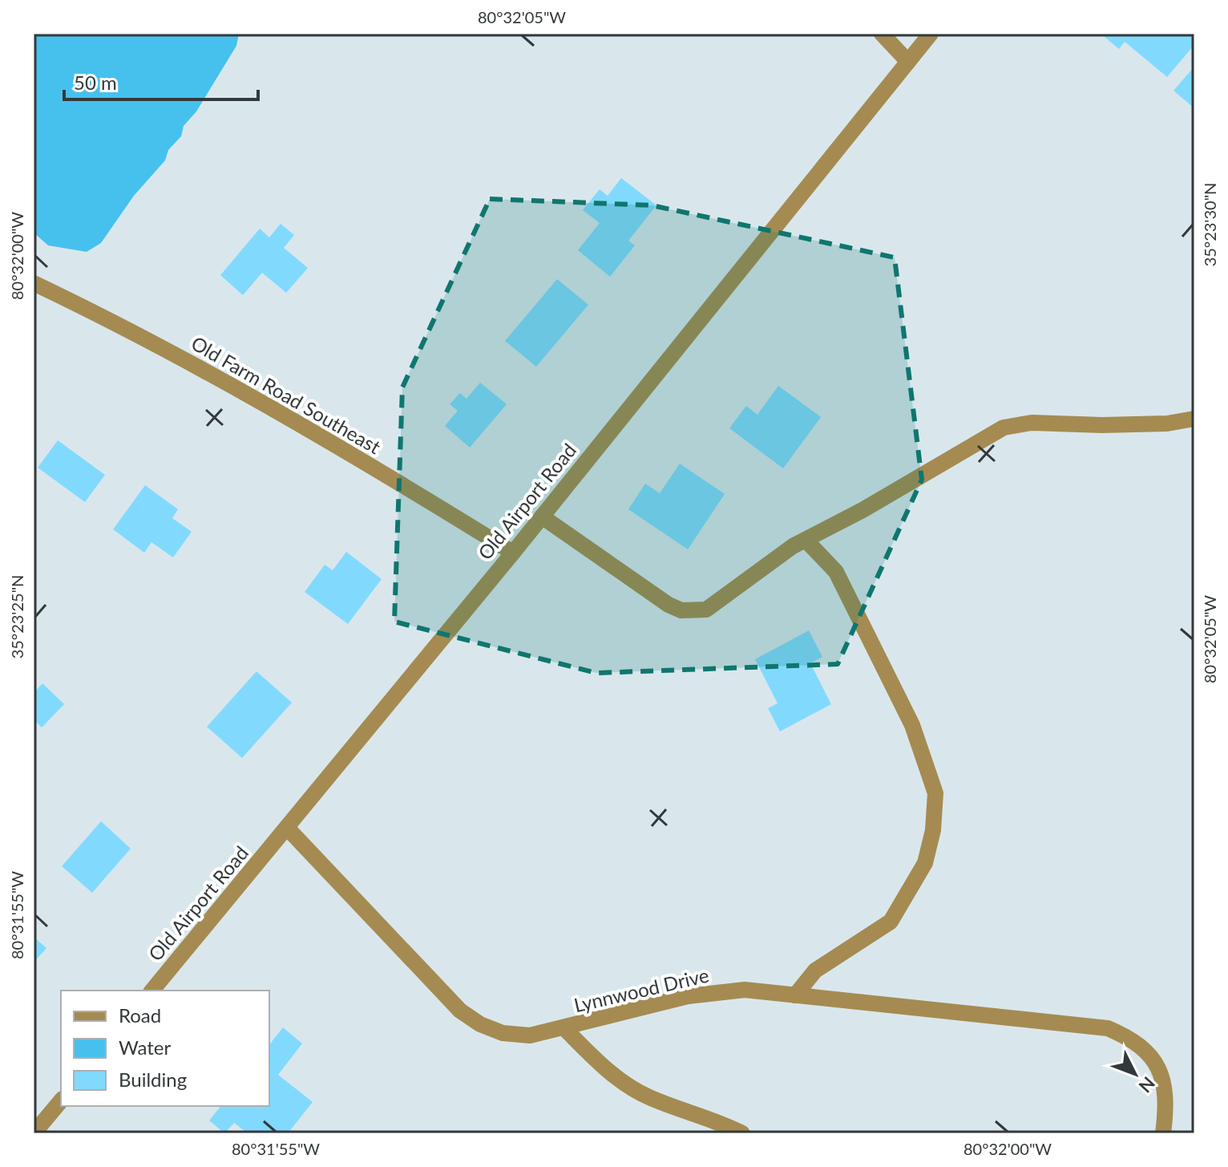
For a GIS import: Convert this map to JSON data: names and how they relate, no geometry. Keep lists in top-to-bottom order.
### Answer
{
  "streets": {
    "street": ["Old Farm Road Southeast", "Old Airport Road", "Lynnwood Drive"]
  },
  "crossings": [
    ["Old Farm Road Southeast", "Old Airport Road"],
    ["Old Airport Road", "Lynnwood Drive"]
  ],
  "legend": ["Road", "Water", "Building"],
  "scale_bar": "50 m",
  "north": "bottom right",
  "coordinates": [
    "80°32'05\"W",
    "35°23'30\"N",
    "80°32'00\"W",
    "35°23'25\"N",
    "80°31'55\"W"
  ]
}
